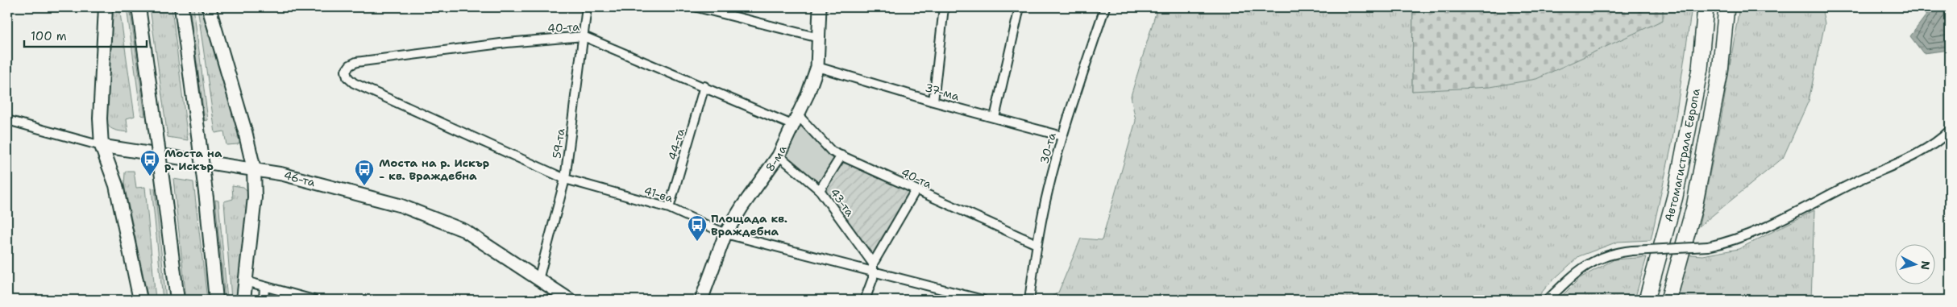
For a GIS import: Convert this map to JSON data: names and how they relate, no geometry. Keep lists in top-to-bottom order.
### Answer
{
  "streets": {
    "highway": ["Автомагистрала Европа"],
    "street": [
      "40-та",
      "37-ма",
      "59-та",
      "44-та",
      "30-та",
      "8-ма",
      "46-та",
      "41-ва",
      "43-та"
    ]
  },
  "crossings": [
    ["40-та", "59-та"],
    ["40-та", "44-та"],
    ["40-та", "30-та"],
    ["40-та", "8-ма"],
    ["40-та", "41-ва"],
    ["37-ма", "30-та"],
    ["37-ма", "8-ма"],
    ["59-та", "46-та"],
    ["59-та", "41-ва"],
    ["44-та", "41-ва"],
    ["8-ма", "41-ва"],
    ["8-ма", "43-та"],
    ["41-ва", "43-та"]
  ],
  "places": {
    "bus stop": ["Моста на р. Искър", "Моста на р. Искър - кв. Враждебна", "Площада кв. Враждебна"]
  },
  "scale_bar": "100 m",
  "north": "right"
}
